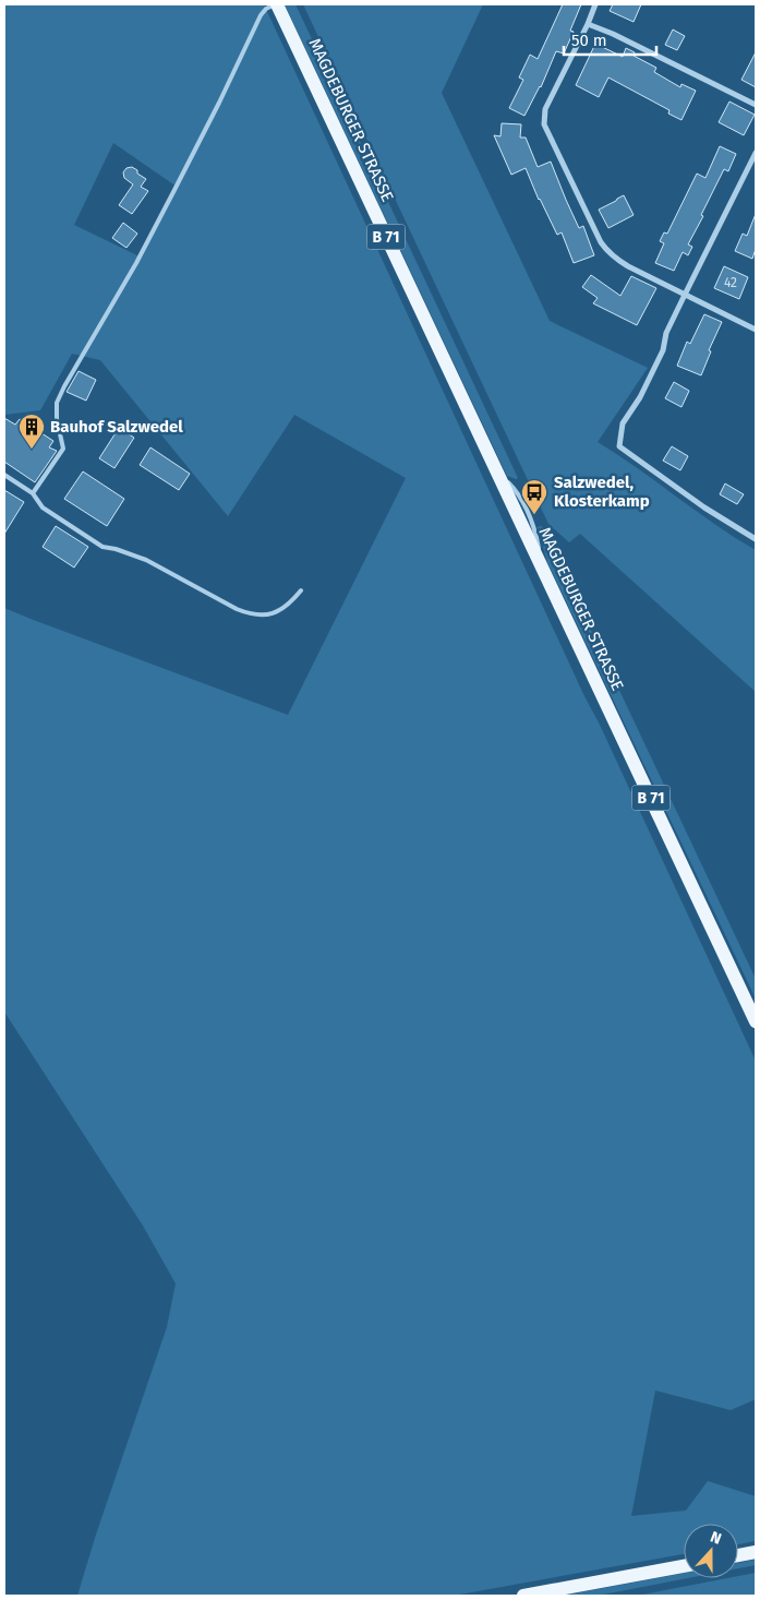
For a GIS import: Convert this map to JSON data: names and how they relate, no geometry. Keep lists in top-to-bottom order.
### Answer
{
  "streets": {
    "main road": ["MAGDEBURGER STRASSE", "B 71"]
  },
  "places": {
    "building": ["Bauhof Salzwedel"],
    "bus stop": ["Salzwedel, Klosterkamp"]
  },
  "house_numbers": ["42"],
  "scale_bar": "50 m",
  "north": "top"
}
